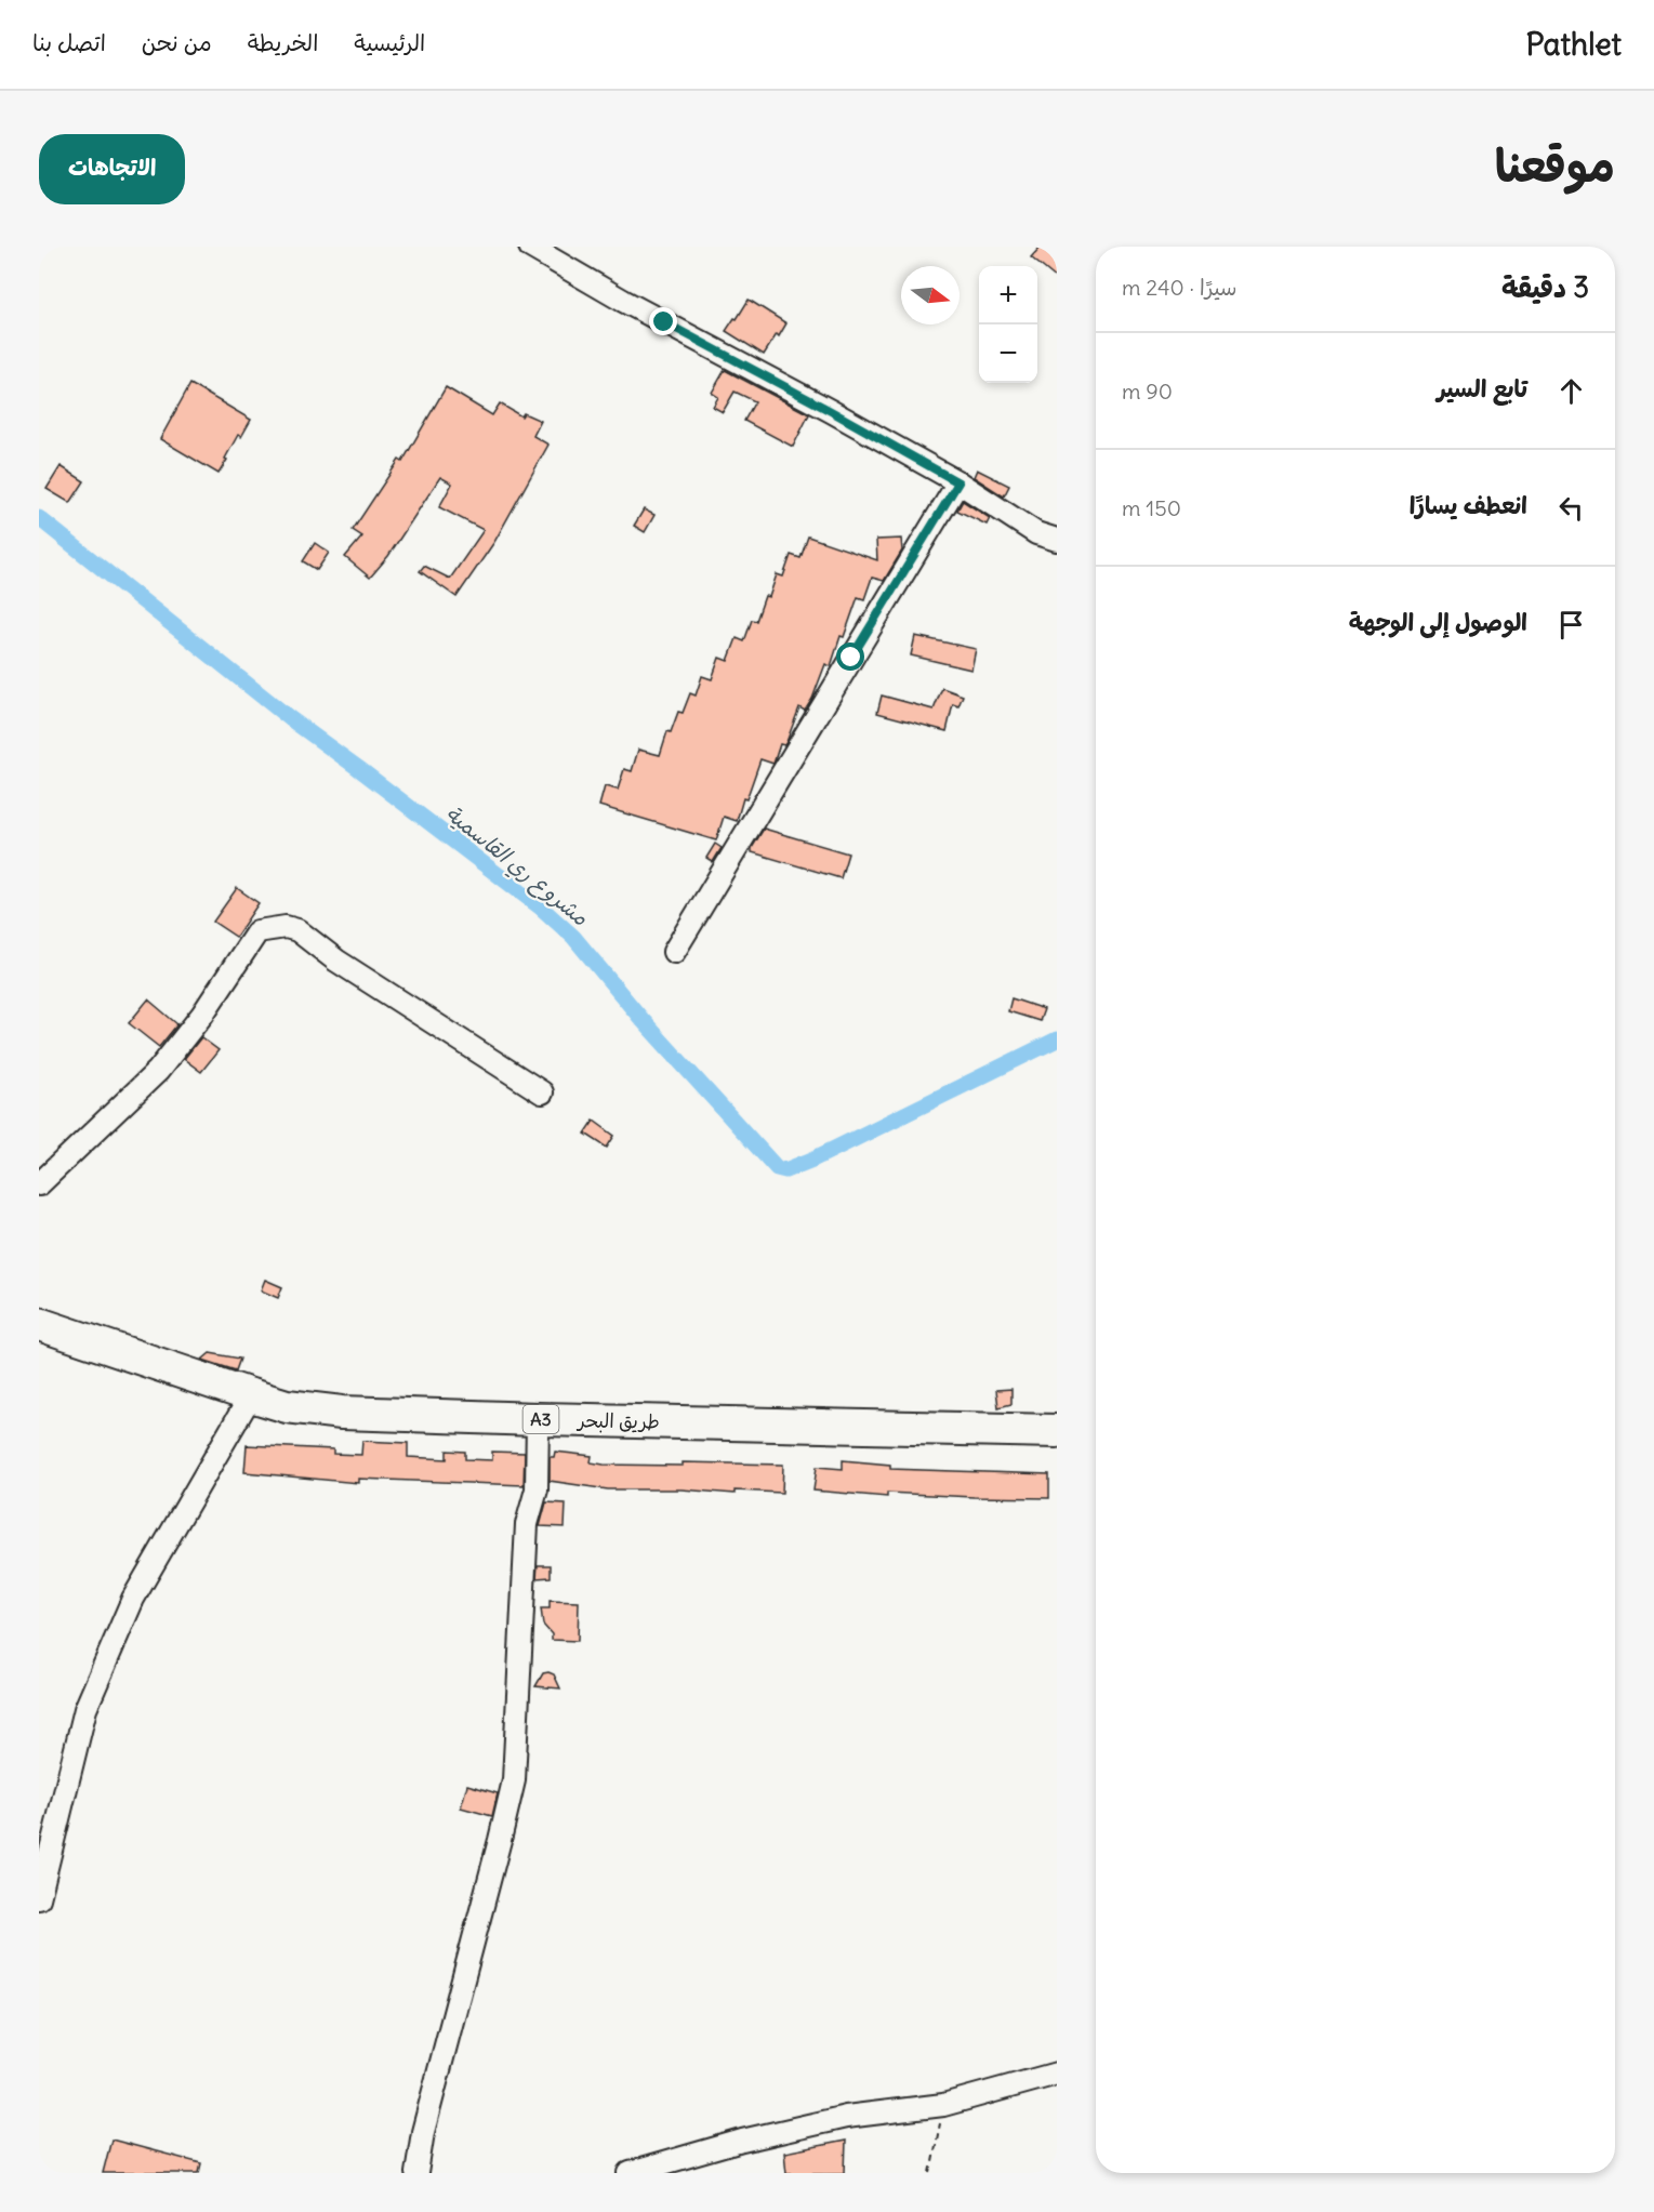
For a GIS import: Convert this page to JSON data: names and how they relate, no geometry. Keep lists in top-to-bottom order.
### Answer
{
  "streets": {
    "highway": ["A3", "طريق البحر"]
  },
  "water": ["مشروع ري القاسمية"],
  "north": "right",
  "page": {
    "header": "Pathlet",
    "nav": [
      "الرئيسية",
      "الخريطة",
      "من نحن",
      "اتصل بنا"
    ],
    "title": "موقعنا",
    "buttons": "الاتجاهات",
    "heading": ["3 دقيقة", "سيرًا · 240 m"],
    "map_buttons": ["+", "−"],
    "list": [
      ["تابع السير", "90 m"],
      ["انعطف يسارًا", "150 m"],
      "الوصول إلى الوجهة"
    ]
  }
}
